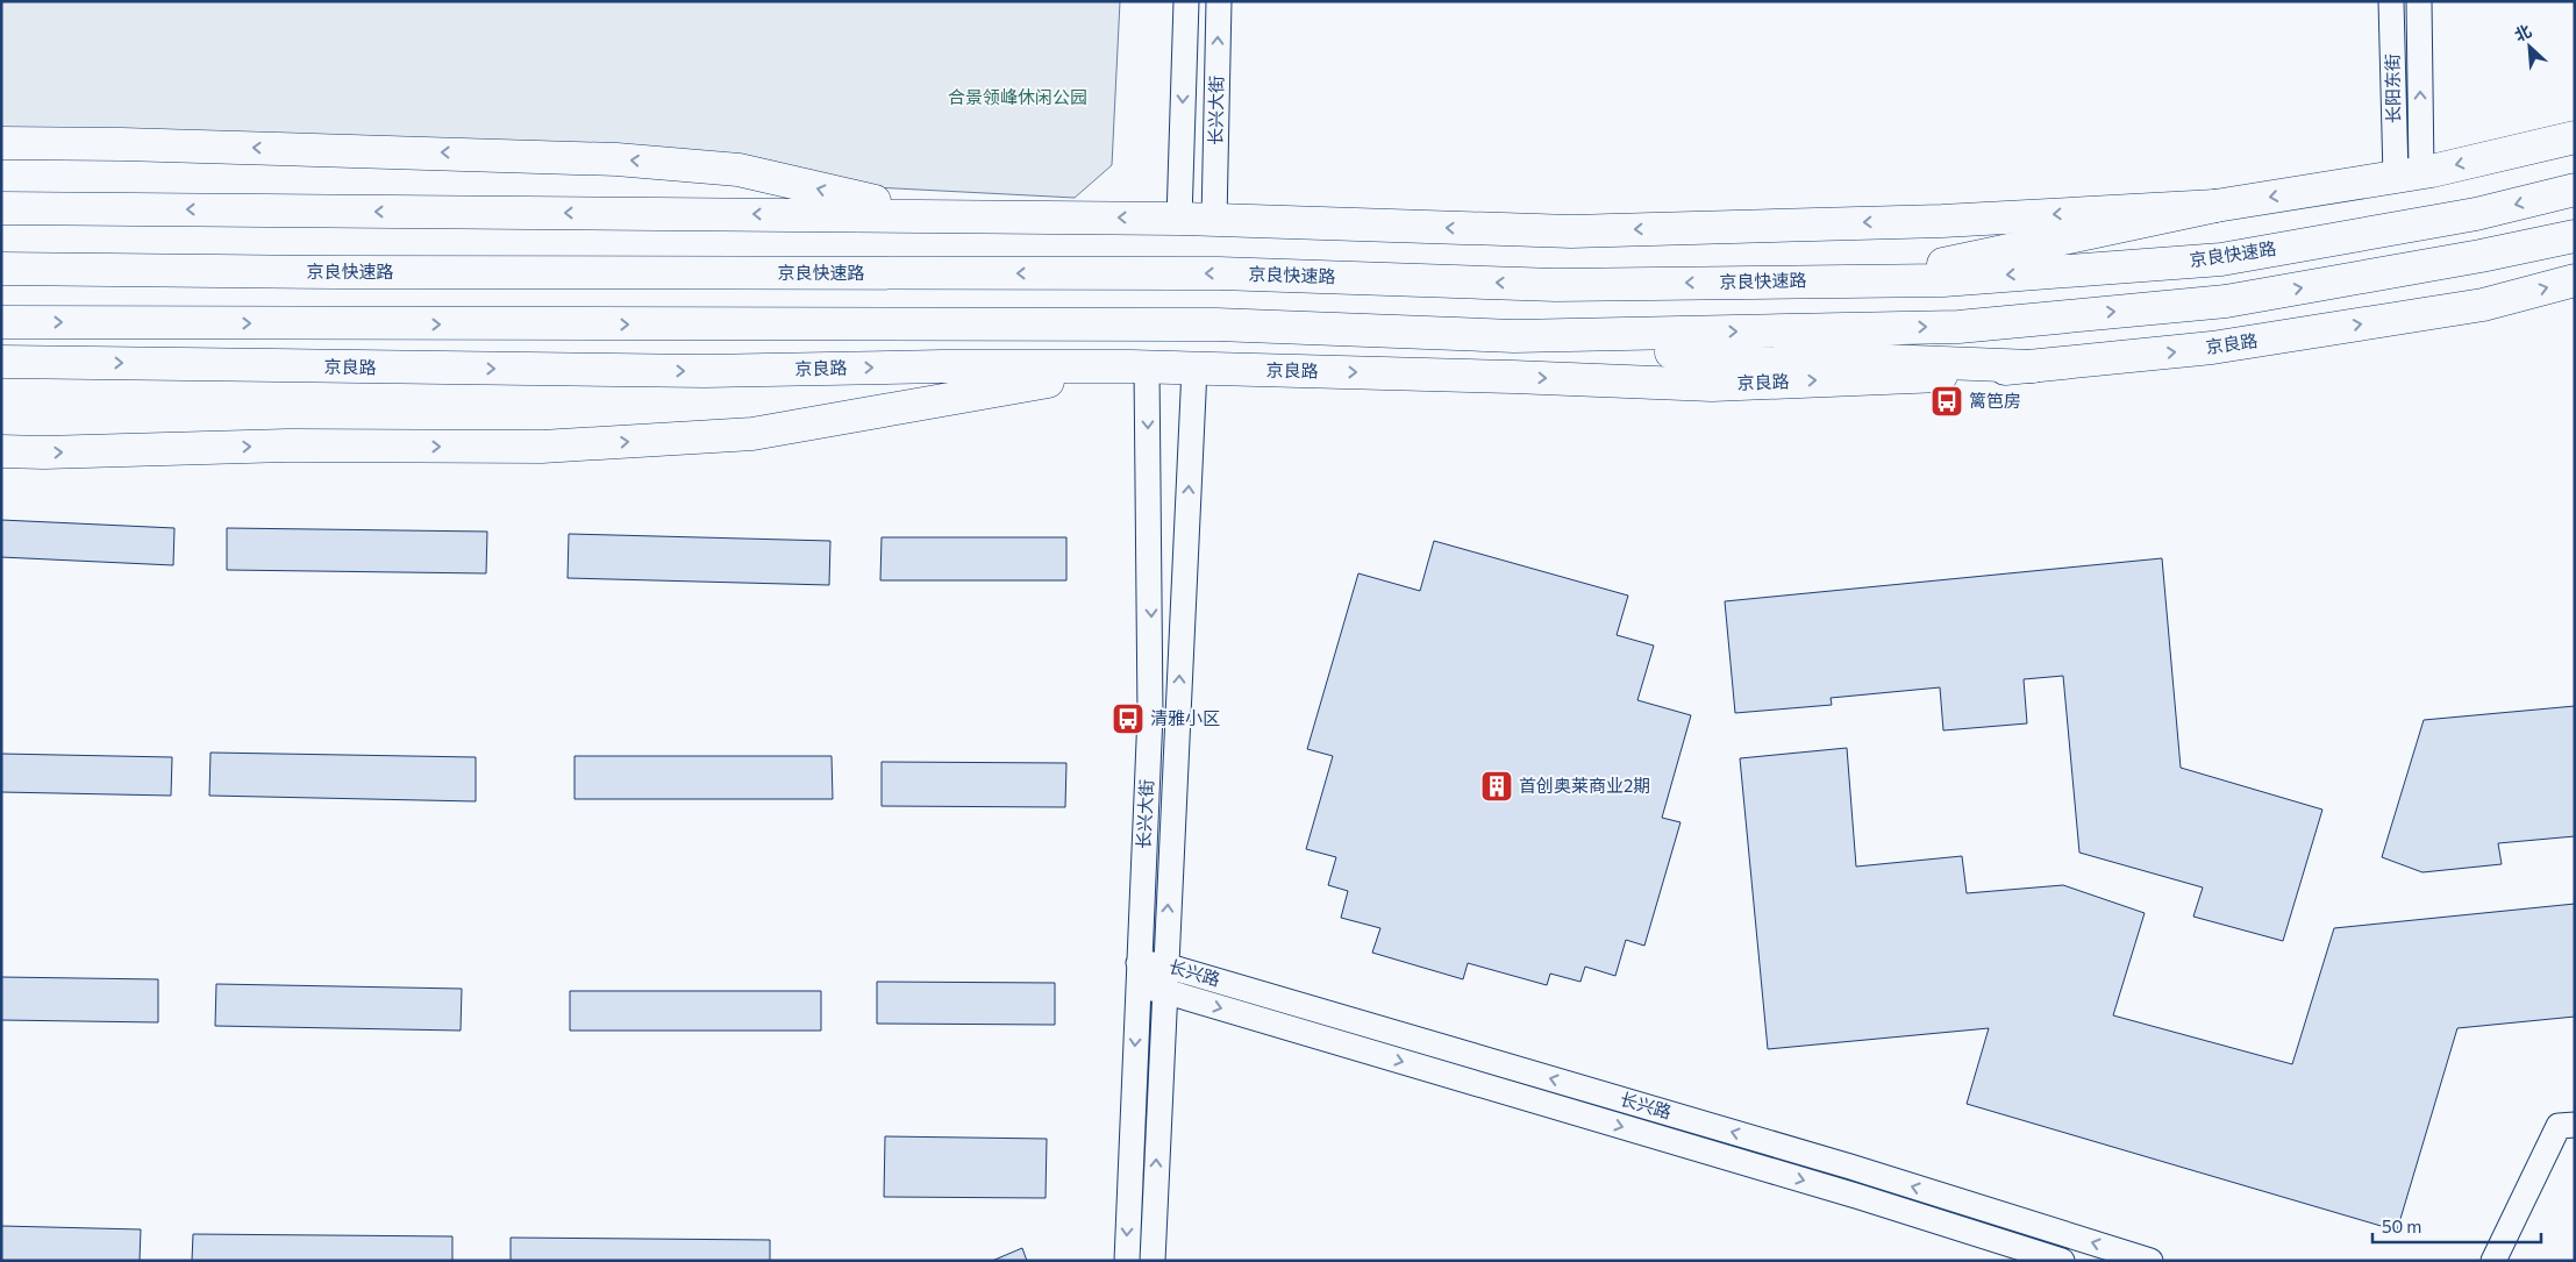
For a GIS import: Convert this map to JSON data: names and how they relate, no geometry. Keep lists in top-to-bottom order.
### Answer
{
  "streets": {
    "main road": ["京良快速路", "京良路"],
    "street": ["长阳东街", "长兴大街", "长兴路"]
  },
  "crossings": [
    ["长兴大街", "京良路"],
    ["长兴大街", "长兴路"]
  ],
  "parks": ["合景领峰休闲公园"],
  "places": {
    "bus stop": ["篱笆房", "清雅小区"],
    "building": ["首创奥莱商业2期"]
  },
  "scale_bar": "50 m",
  "north": "top left"
}
